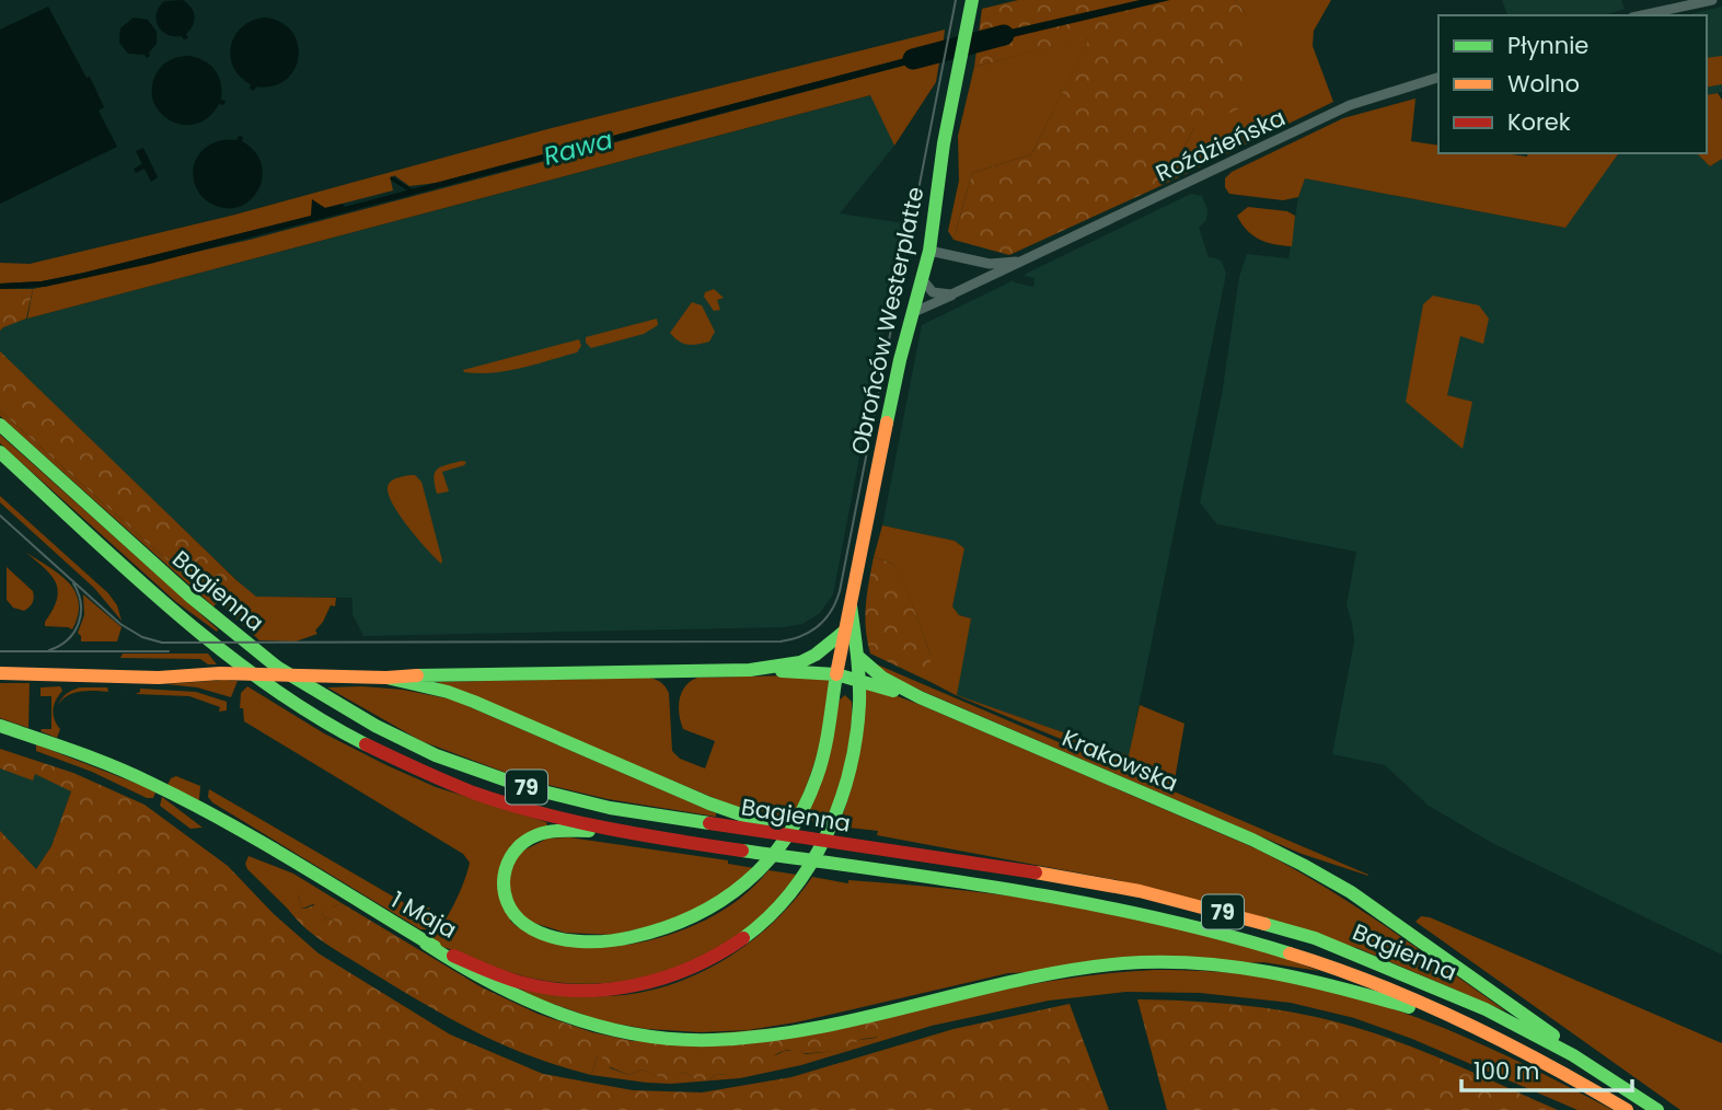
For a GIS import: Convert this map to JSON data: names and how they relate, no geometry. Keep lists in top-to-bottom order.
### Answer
{
  "streets": {
    "main road": [
      "Obrońców Westerplatte",
      "Bagienna",
      "Krakowska",
      "79",
      "1 Maja"
    ],
    "street": ["Roździeńska"]
  },
  "crossings": [
    ["Roździeńska", "Obrońców Westerplatte"],
    ["Obrońców Westerplatte", "Bagienna"],
    ["Obrońców Westerplatte", "Krakowska"],
    ["Obrońców Westerplatte", "1 Maja"],
    ["Bagienna", "Krakowska"]
  ],
  "water": ["Rawa"],
  "legend": ["Płynnie", "Wolno", "Korek"],
  "scale_bar": "100 m"
}
